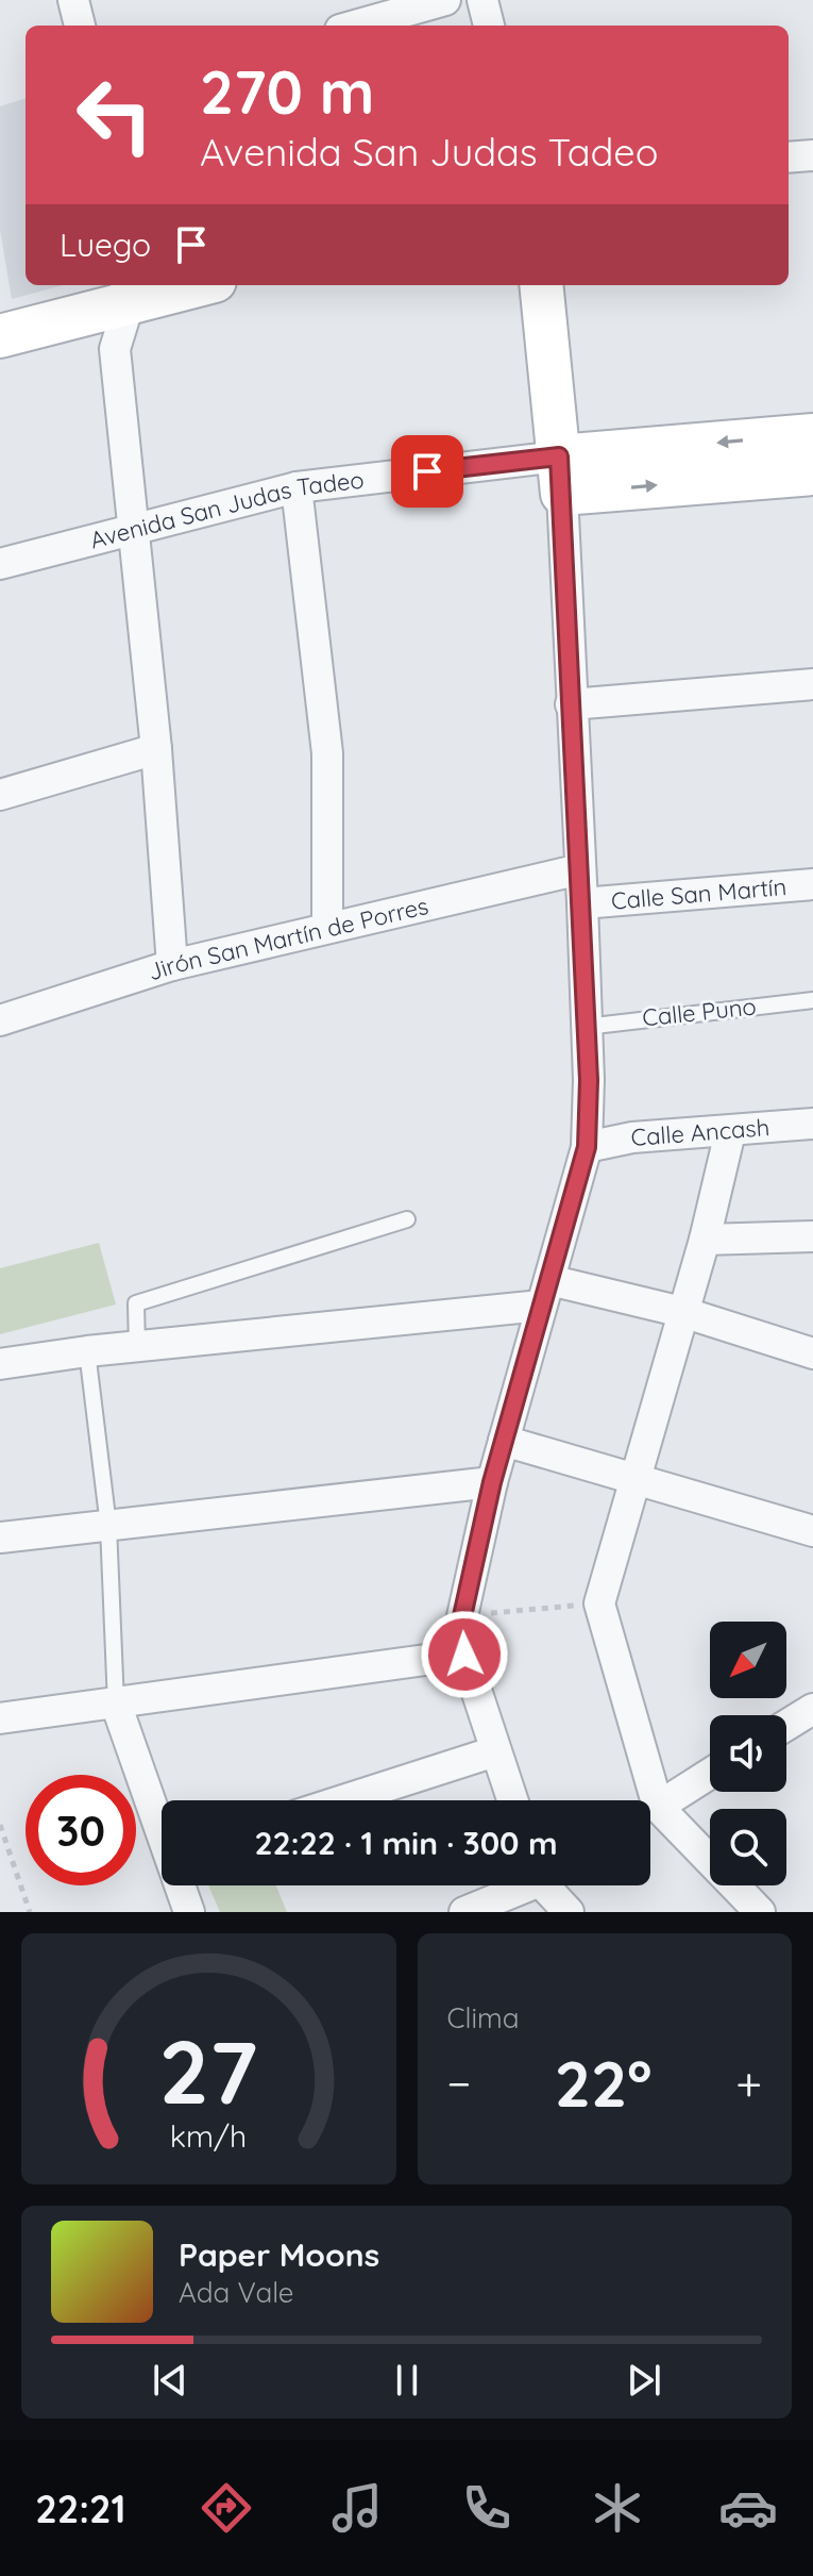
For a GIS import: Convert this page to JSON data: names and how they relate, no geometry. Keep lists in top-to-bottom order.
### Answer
{
  "streets": {
    "street": [
      "Avenida San Judas Tadeo",
      "Calle San Martín",
      "Jirón San Martín de Porres",
      "Calle Ancash"
    ],
    "lane": ["Calle Puno"]
  },
  "north": "bottom left",
  "page": {
    "turn": ["270 m", "Avenida San Judas Tadeo"],
    "then": "Luego",
    "limit": "30",
    "trip": "22:22 · 1 min · 300 m",
    "tile": "Clima",
    "heat": ["−", "22°", "+"],
    "song": ["Paper Moons", "Ada Vale"],
    "tabs": "22:21",
    "gauge": ["27", "km/h"]
  }
}
